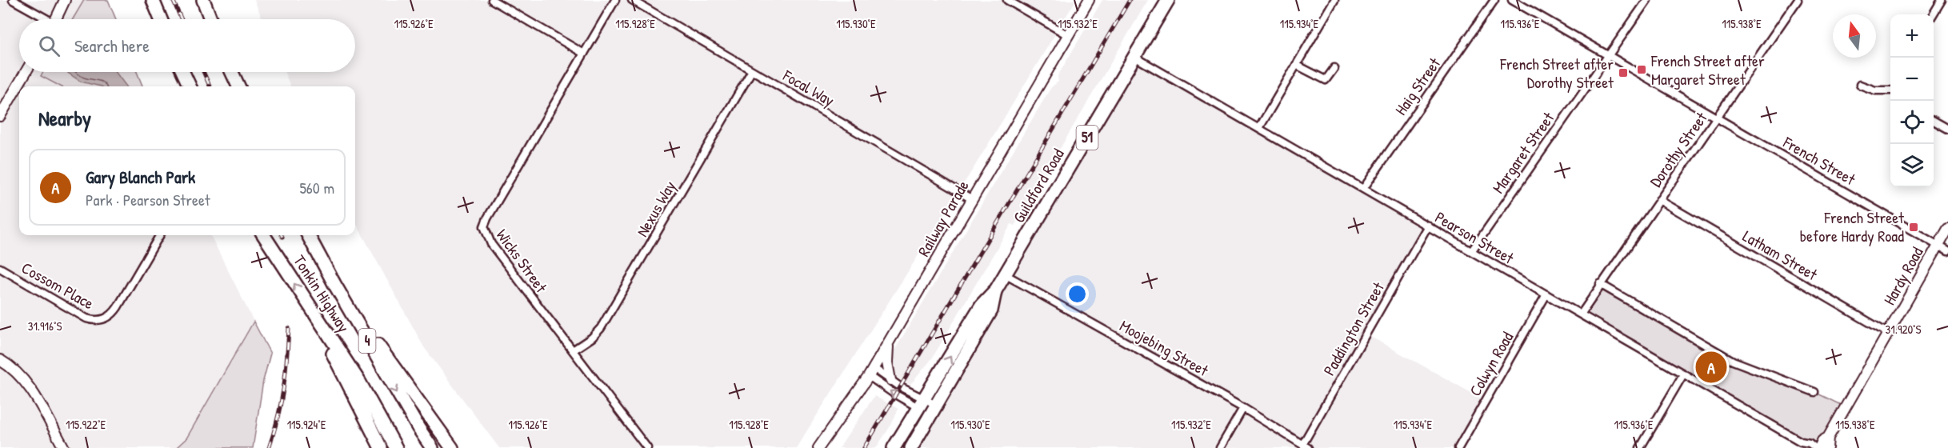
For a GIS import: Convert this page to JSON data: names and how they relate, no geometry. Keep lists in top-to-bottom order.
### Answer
{
  "streets": {
    "highway": [
      "51",
      "Guildford Road",
      "Tonkin Highway",
      "4"
    ],
    "street": [
      "Haig Street",
      "Focal Way",
      "Dorothy Street",
      "Margaret Street",
      "French Street",
      "Nexus Way",
      "Railway Parade",
      "Pearson Street",
      "Latham Street",
      "Wicks Street",
      "Hardy Road",
      "Cossom Place",
      "Paddington Street",
      "Moojebing Street",
      "Colwyn Road"
    ]
  },
  "crossings": [
    ["Haig Street", "Pearson Street"],
    ["Focal Way", "Nexus Way"],
    ["Focal Way", "Railway Parade"],
    ["Dorothy Street", "French Street"],
    ["Dorothy Street", "Pearson Street"],
    ["Dorothy Street", "Latham Street"],
    ["Margaret Street", "French Street"],
    ["Margaret Street", "Pearson Street"],
    ["French Street", "Hardy Road"],
    ["Guildford Road", "Pearson Street"],
    ["Guildford Road", "Moojebing Street"],
    ["Nexus Way", "Wicks Street"],
    ["Pearson Street", "Paddington Street"],
    ["Pearson Street", "Colwyn Road"],
    ["Latham Street", "Hardy Road"],
    ["Paddington Street", "Moojebing Street"]
  ],
  "places": {
    "transit": ["French Street after Margaret Street", "French Street after Dorothy Street", "French Street before Hardy Road"]
  },
  "north": "top",
  "page": {
    "map_buttons": ["+", "−"],
    "search": "Search here",
    "heading": "Nearby",
    "list": [
      {
        "mark": "A",
        "name": "Gary Blanch Park",
        "note": "Park · Pearson Street",
        "value": "560 m"
      }
    ],
    "pins": "A"
  },
  "coordinates": [
    "115.926°E",
    "115.928°E",
    "115.930°E",
    "115.932°E",
    "115.934°E",
    "115.936°E",
    "115.938°E",
    "31.916°S",
    "31.920°S",
    "115.922°E",
    "115.924°E"
  ]
}
